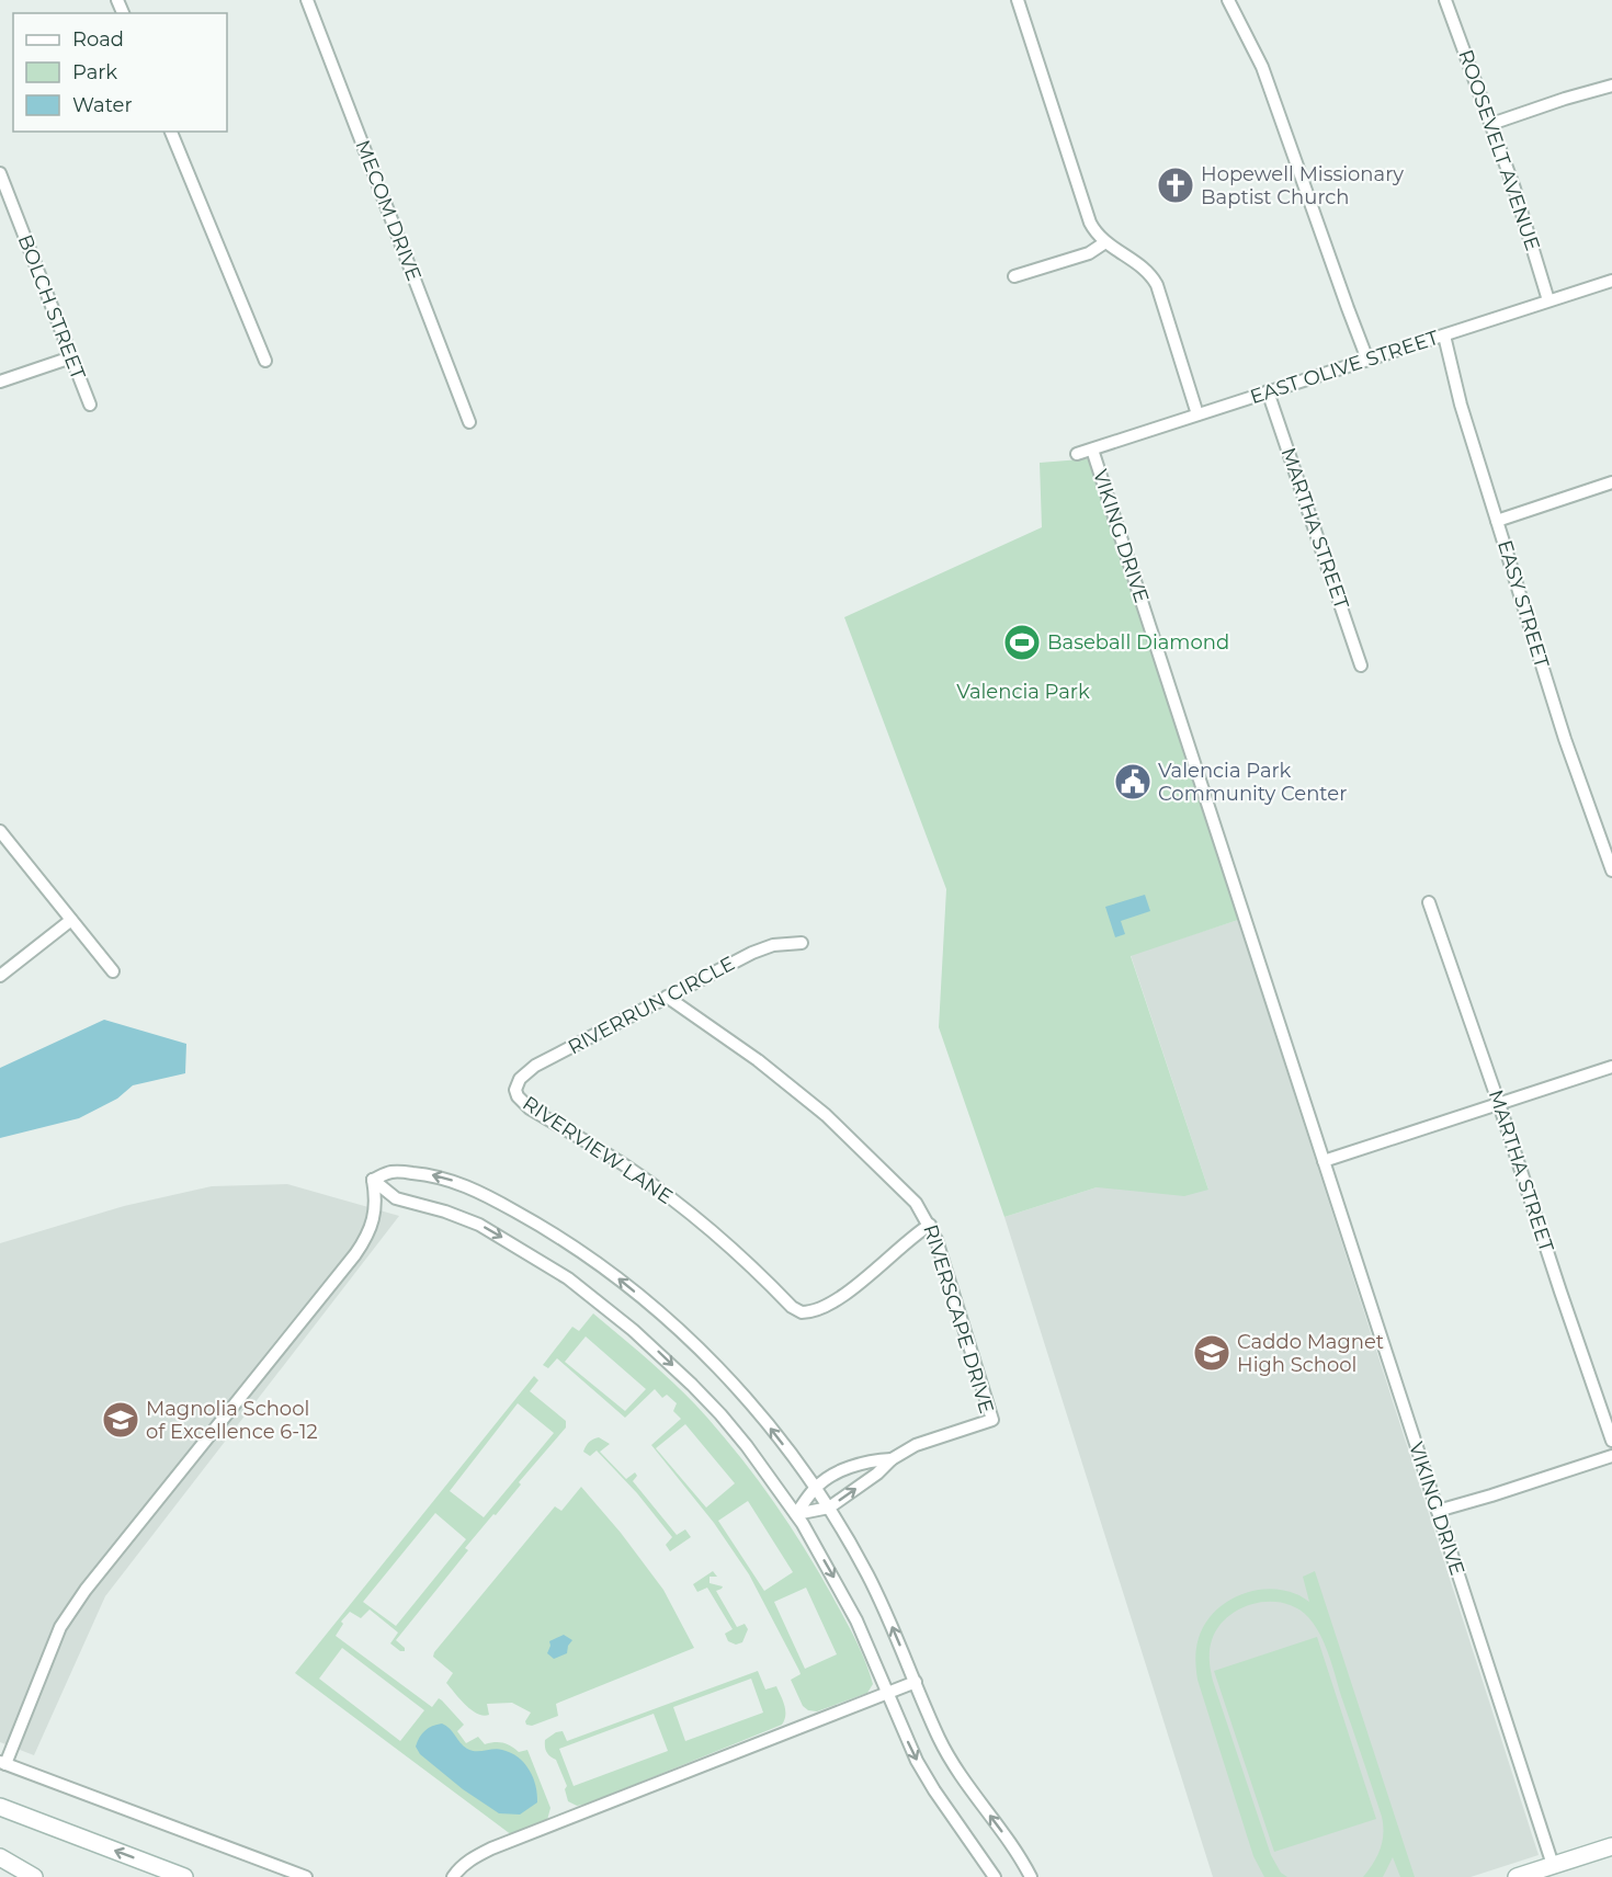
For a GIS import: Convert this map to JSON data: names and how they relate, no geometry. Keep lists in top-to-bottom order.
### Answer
{
  "streets": {
    "street": [
      "ROOSEVELT AVENUE",
      "MECOM DRIVE",
      "BOLCH STREET",
      "EAST OLIVE STREET",
      "MARTHA STREET",
      "VIKING DRIVE",
      "EASY STREET",
      "RIVERRUN CIRCLE",
      "RIVERVIEW LANE",
      "RIVERSCAPE DRIVE"
    ]
  },
  "crossings": [
    ["ROOSEVELT AVENUE", "EAST OLIVE STREET"],
    ["EAST OLIVE STREET", "MARTHA STREET"],
    ["EAST OLIVE STREET", "VIKING DRIVE"],
    ["EAST OLIVE STREET", "EASY STREET"],
    ["RIVERRUN CIRCLE", "RIVERVIEW LANE"],
    ["RIVERRUN CIRCLE", "RIVERSCAPE DRIVE"],
    ["RIVERVIEW LANE", "RIVERSCAPE DRIVE"]
  ],
  "parks": ["Valencia Park"],
  "places": {
    "church": ["Hopewell Missionary Baptist Church"],
    "sports": ["Baseball Diamond"],
    "public building": ["Valencia Park Community Center"],
    "school or university": ["Caddo Magnet High School", "Magnolia School of Excellence 6-12"]
  },
  "legend": ["Road", "Park", "Water"]
}
